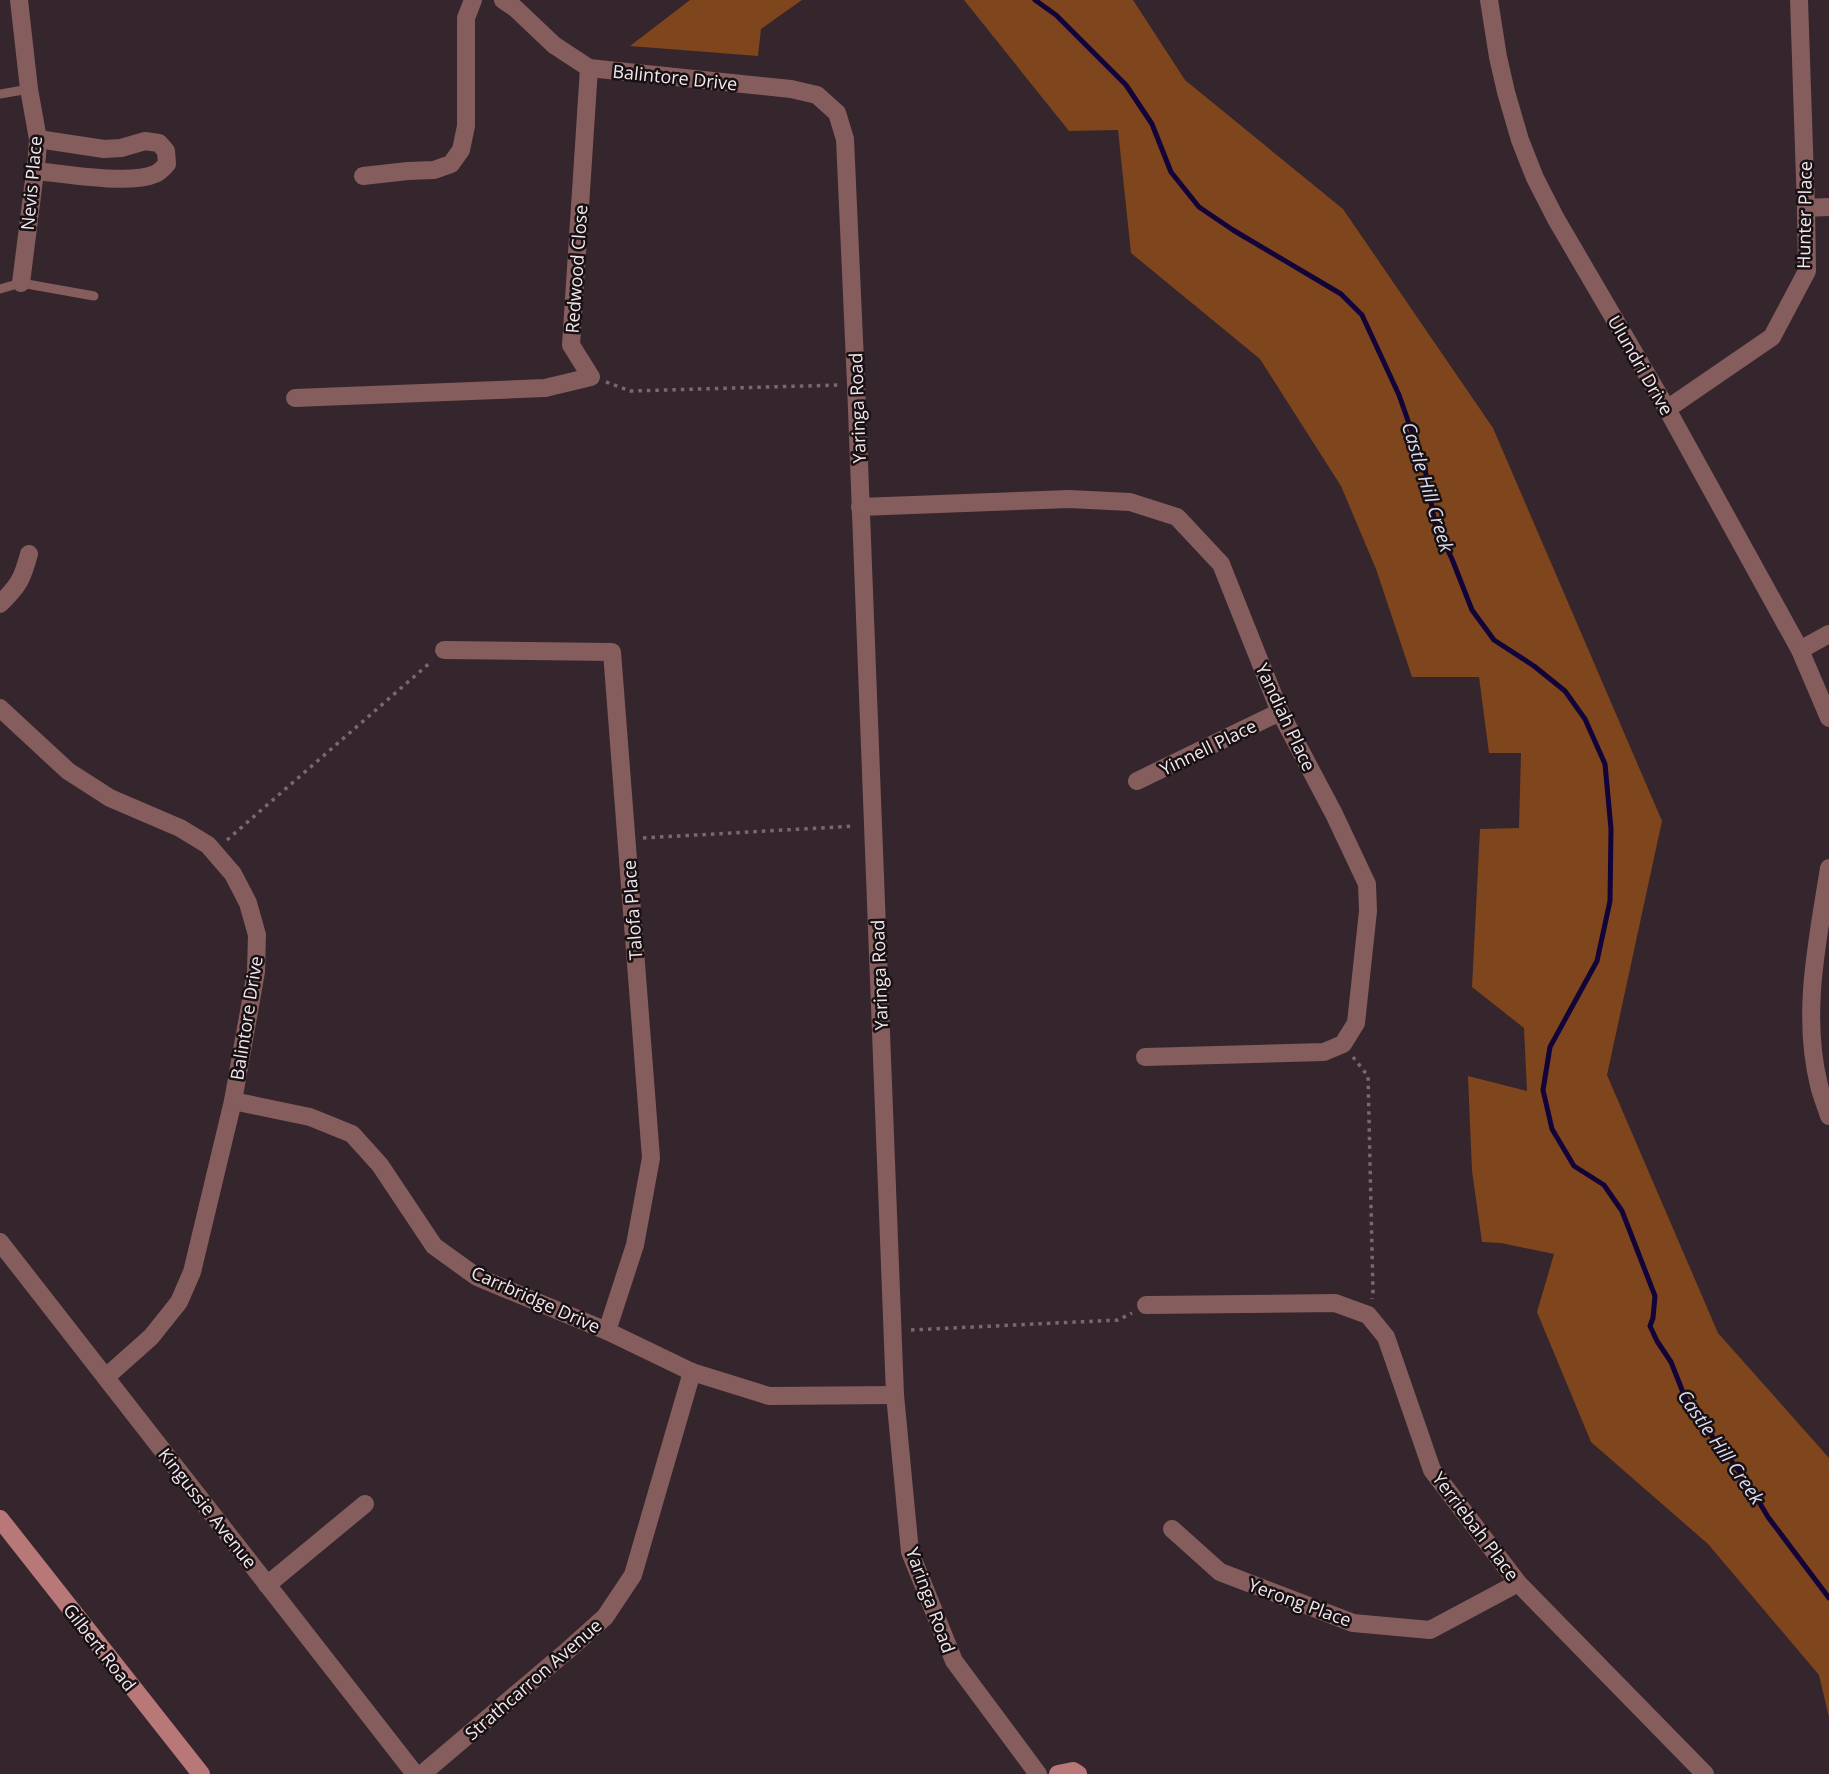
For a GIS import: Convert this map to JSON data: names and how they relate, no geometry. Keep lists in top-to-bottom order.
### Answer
{
  "streets": {
    "main road": ["Gilbert Road"],
    "street": [
      "Balintore Drive",
      "Nevis Place",
      "Hunter Place",
      "Redwood Close",
      "Ulundri Drive",
      "Yaringa Road",
      "Yandiah Place",
      "Yinnell Place",
      "Talofa Place",
      "Carrbridge Drive",
      "Kingussie Avenue",
      "Yerriebah Place",
      "Yerong Place",
      "Strathcarron Avenue"
    ]
  },
  "crossings": [
    ["Balintore Drive", "Redwood Close"],
    ["Balintore Drive", "Yaringa Road"],
    ["Balintore Drive", "Carrbridge Drive"],
    ["Balintore Drive", "Kingussie Avenue"],
    ["Hunter Place", "Ulundri Drive"],
    ["Yaringa Road", "Yandiah Place"],
    ["Yaringa Road", "Carrbridge Drive"],
    ["Yandiah Place", "Yinnell Place"],
    ["Talofa Place", "Carrbridge Drive"],
    ["Carrbridge Drive", "Strathcarron Avenue"],
    ["Yerriebah Place", "Yerong Place"]
  ],
  "water": ["Castle Hill Creek"]
}
